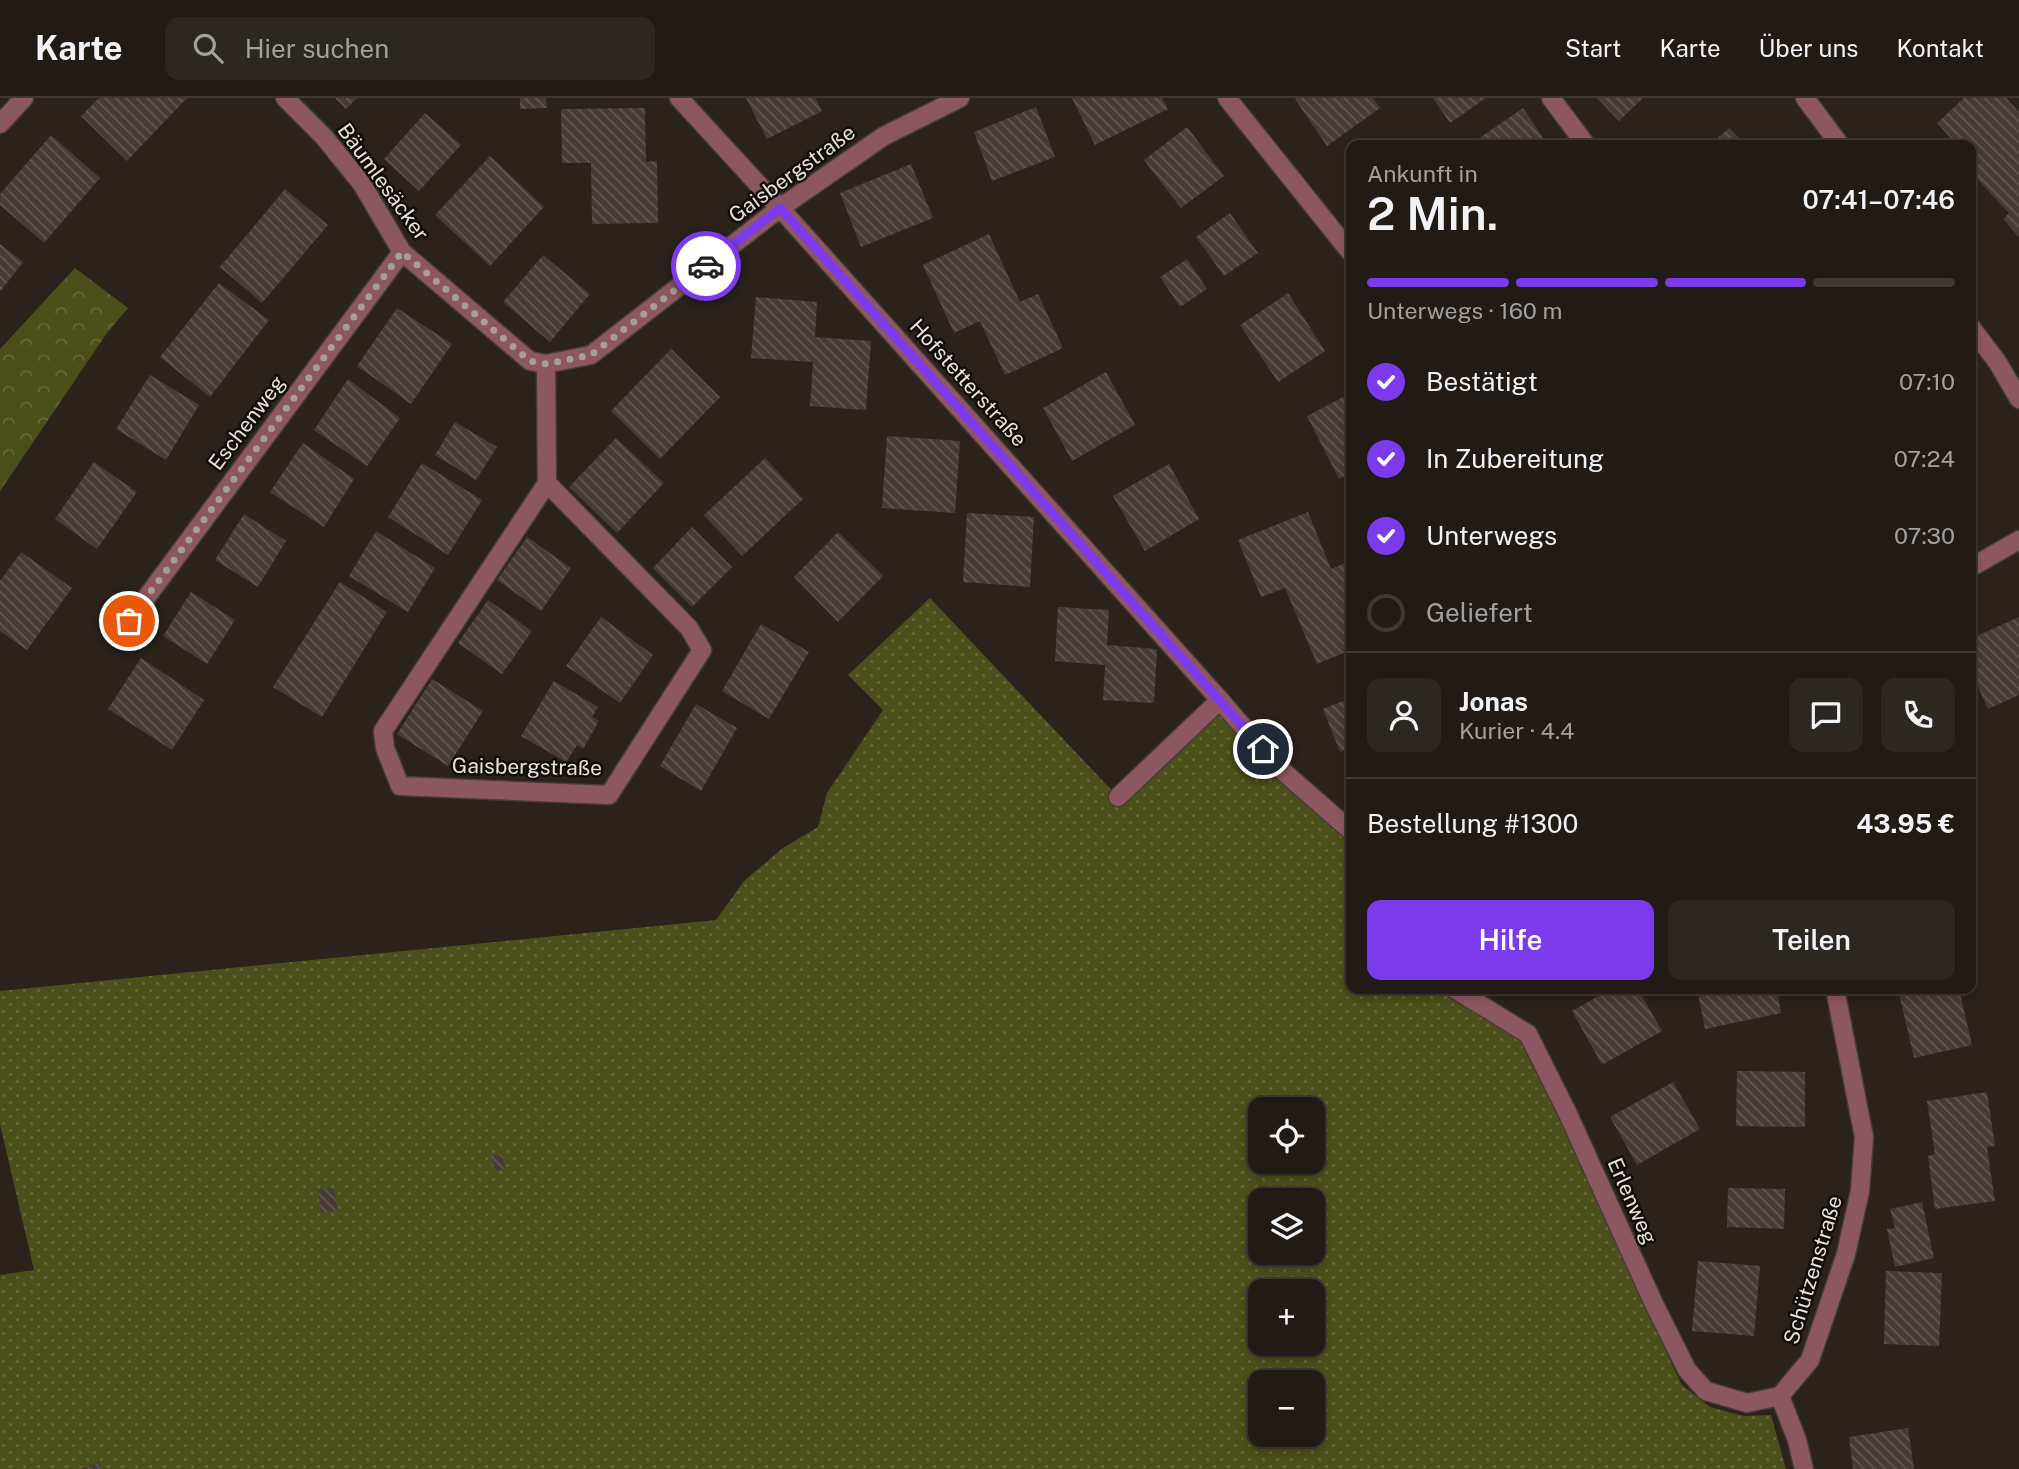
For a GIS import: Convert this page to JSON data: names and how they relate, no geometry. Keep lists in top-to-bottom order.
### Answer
{
  "streets": {
    "street": [
      "Gaisbergstraße",
      "Bäumlesäcker",
      "Hofstetterstraße",
      "Eschenweg",
      "Erlenweg",
      "Schützenstraße"
    ]
  },
  "crossings": [
    ["Gaisbergstraße", "Bäumlesäcker"],
    ["Gaisbergstraße", "Hofstetterstraße"],
    ["Bäumlesäcker", "Eschenweg"],
    ["Erlenweg", "Schützenstraße"]
  ],
  "page": {
    "header": "Karte",
    "search": "Hier suchen",
    "nav": [
      "Start",
      "Karte",
      "Über uns",
      "Kontakt"
    ],
    "heading": ["2 Min.", "Ankunft in", "07:41–07:46"],
    "panel": [
      "Jonas",
      "Kurier · 4.4",
      "Bestellung #1300",
      "43.95 €"
    ],
    "bar": "Unterwegs · 160 m",
    "list": [
      ["Bestätigt", "07:10"],
      ["In Zubereitung", "07:24"],
      ["Unterwegs", "07:30"],
      "Geliefert"
    ],
    "buttons": ["Hilfe", "Teilen"],
    "map_buttons": ["+", "−"]
  }
}
